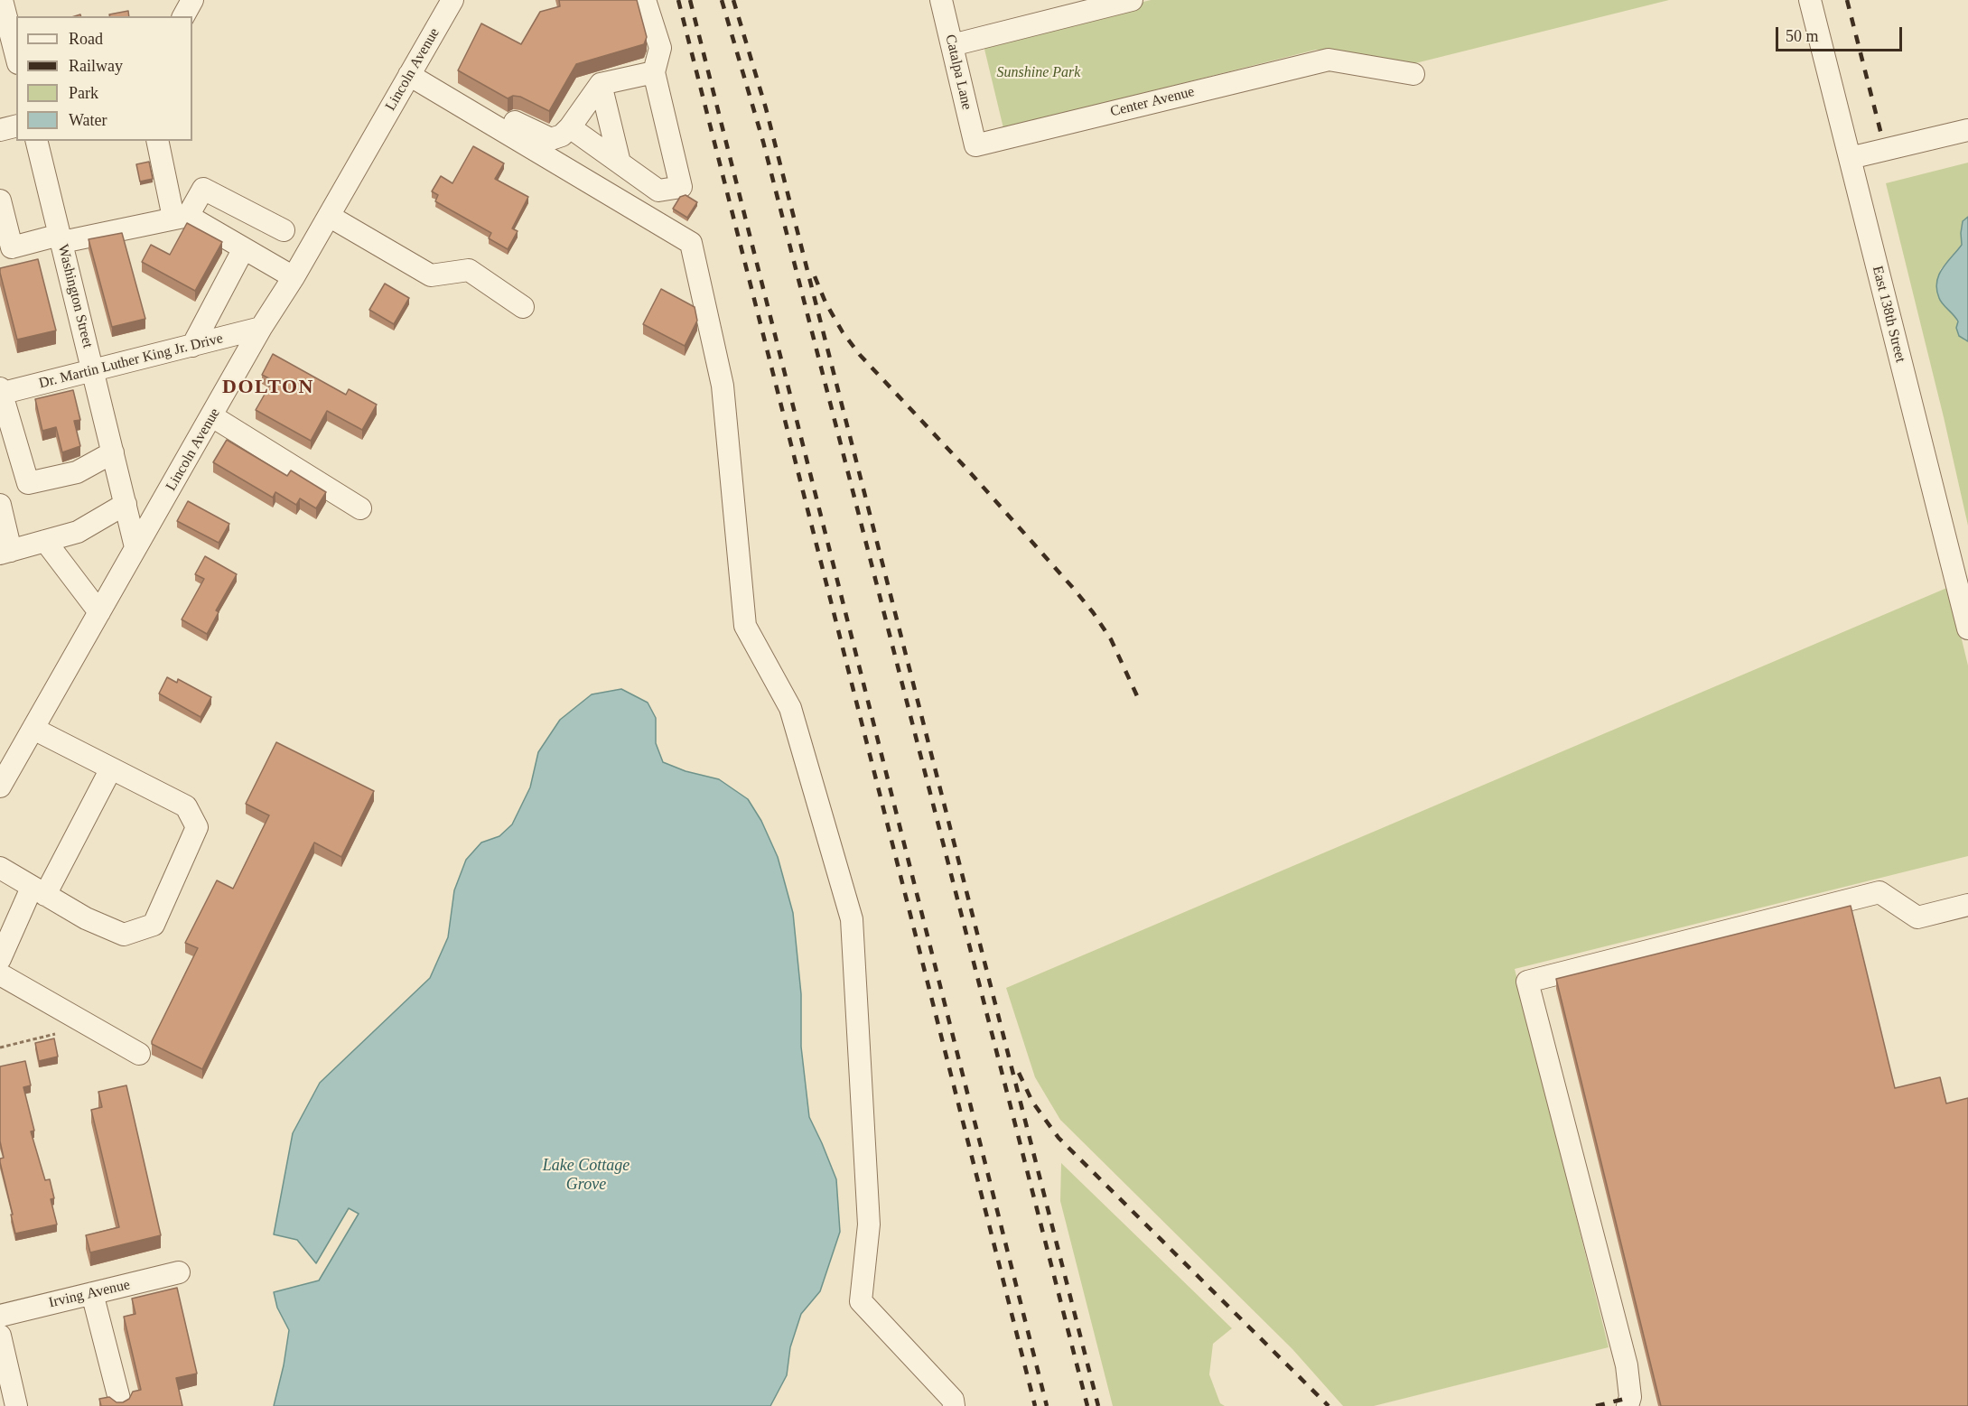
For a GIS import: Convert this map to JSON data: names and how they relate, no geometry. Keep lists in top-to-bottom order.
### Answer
{
  "streets": {
    "street": [
      "Lincoln Avenue",
      "Catalpa Lane",
      "Center Avenue",
      "Washington Street",
      "East 138th Street",
      "Dr. Martin Luther King Jr. Drive",
      "Irving Avenue"
    ]
  },
  "crossings": [
    ["Lincoln Avenue", "Washington Street"],
    ["Lincoln Avenue", "Dr. Martin Luther King Jr. Drive"],
    ["Catalpa Lane", "Center Avenue"],
    ["Washington Street", "Dr. Martin Luther King Jr. Drive"]
  ],
  "districts": ["DOLTON"],
  "water": ["Lake Cottage Grove"],
  "parks": ["Sunshine Park"],
  "legend": [
    "Road",
    "Railway",
    "Park",
    "Water"
  ],
  "scale_bar": "50 m"
}
